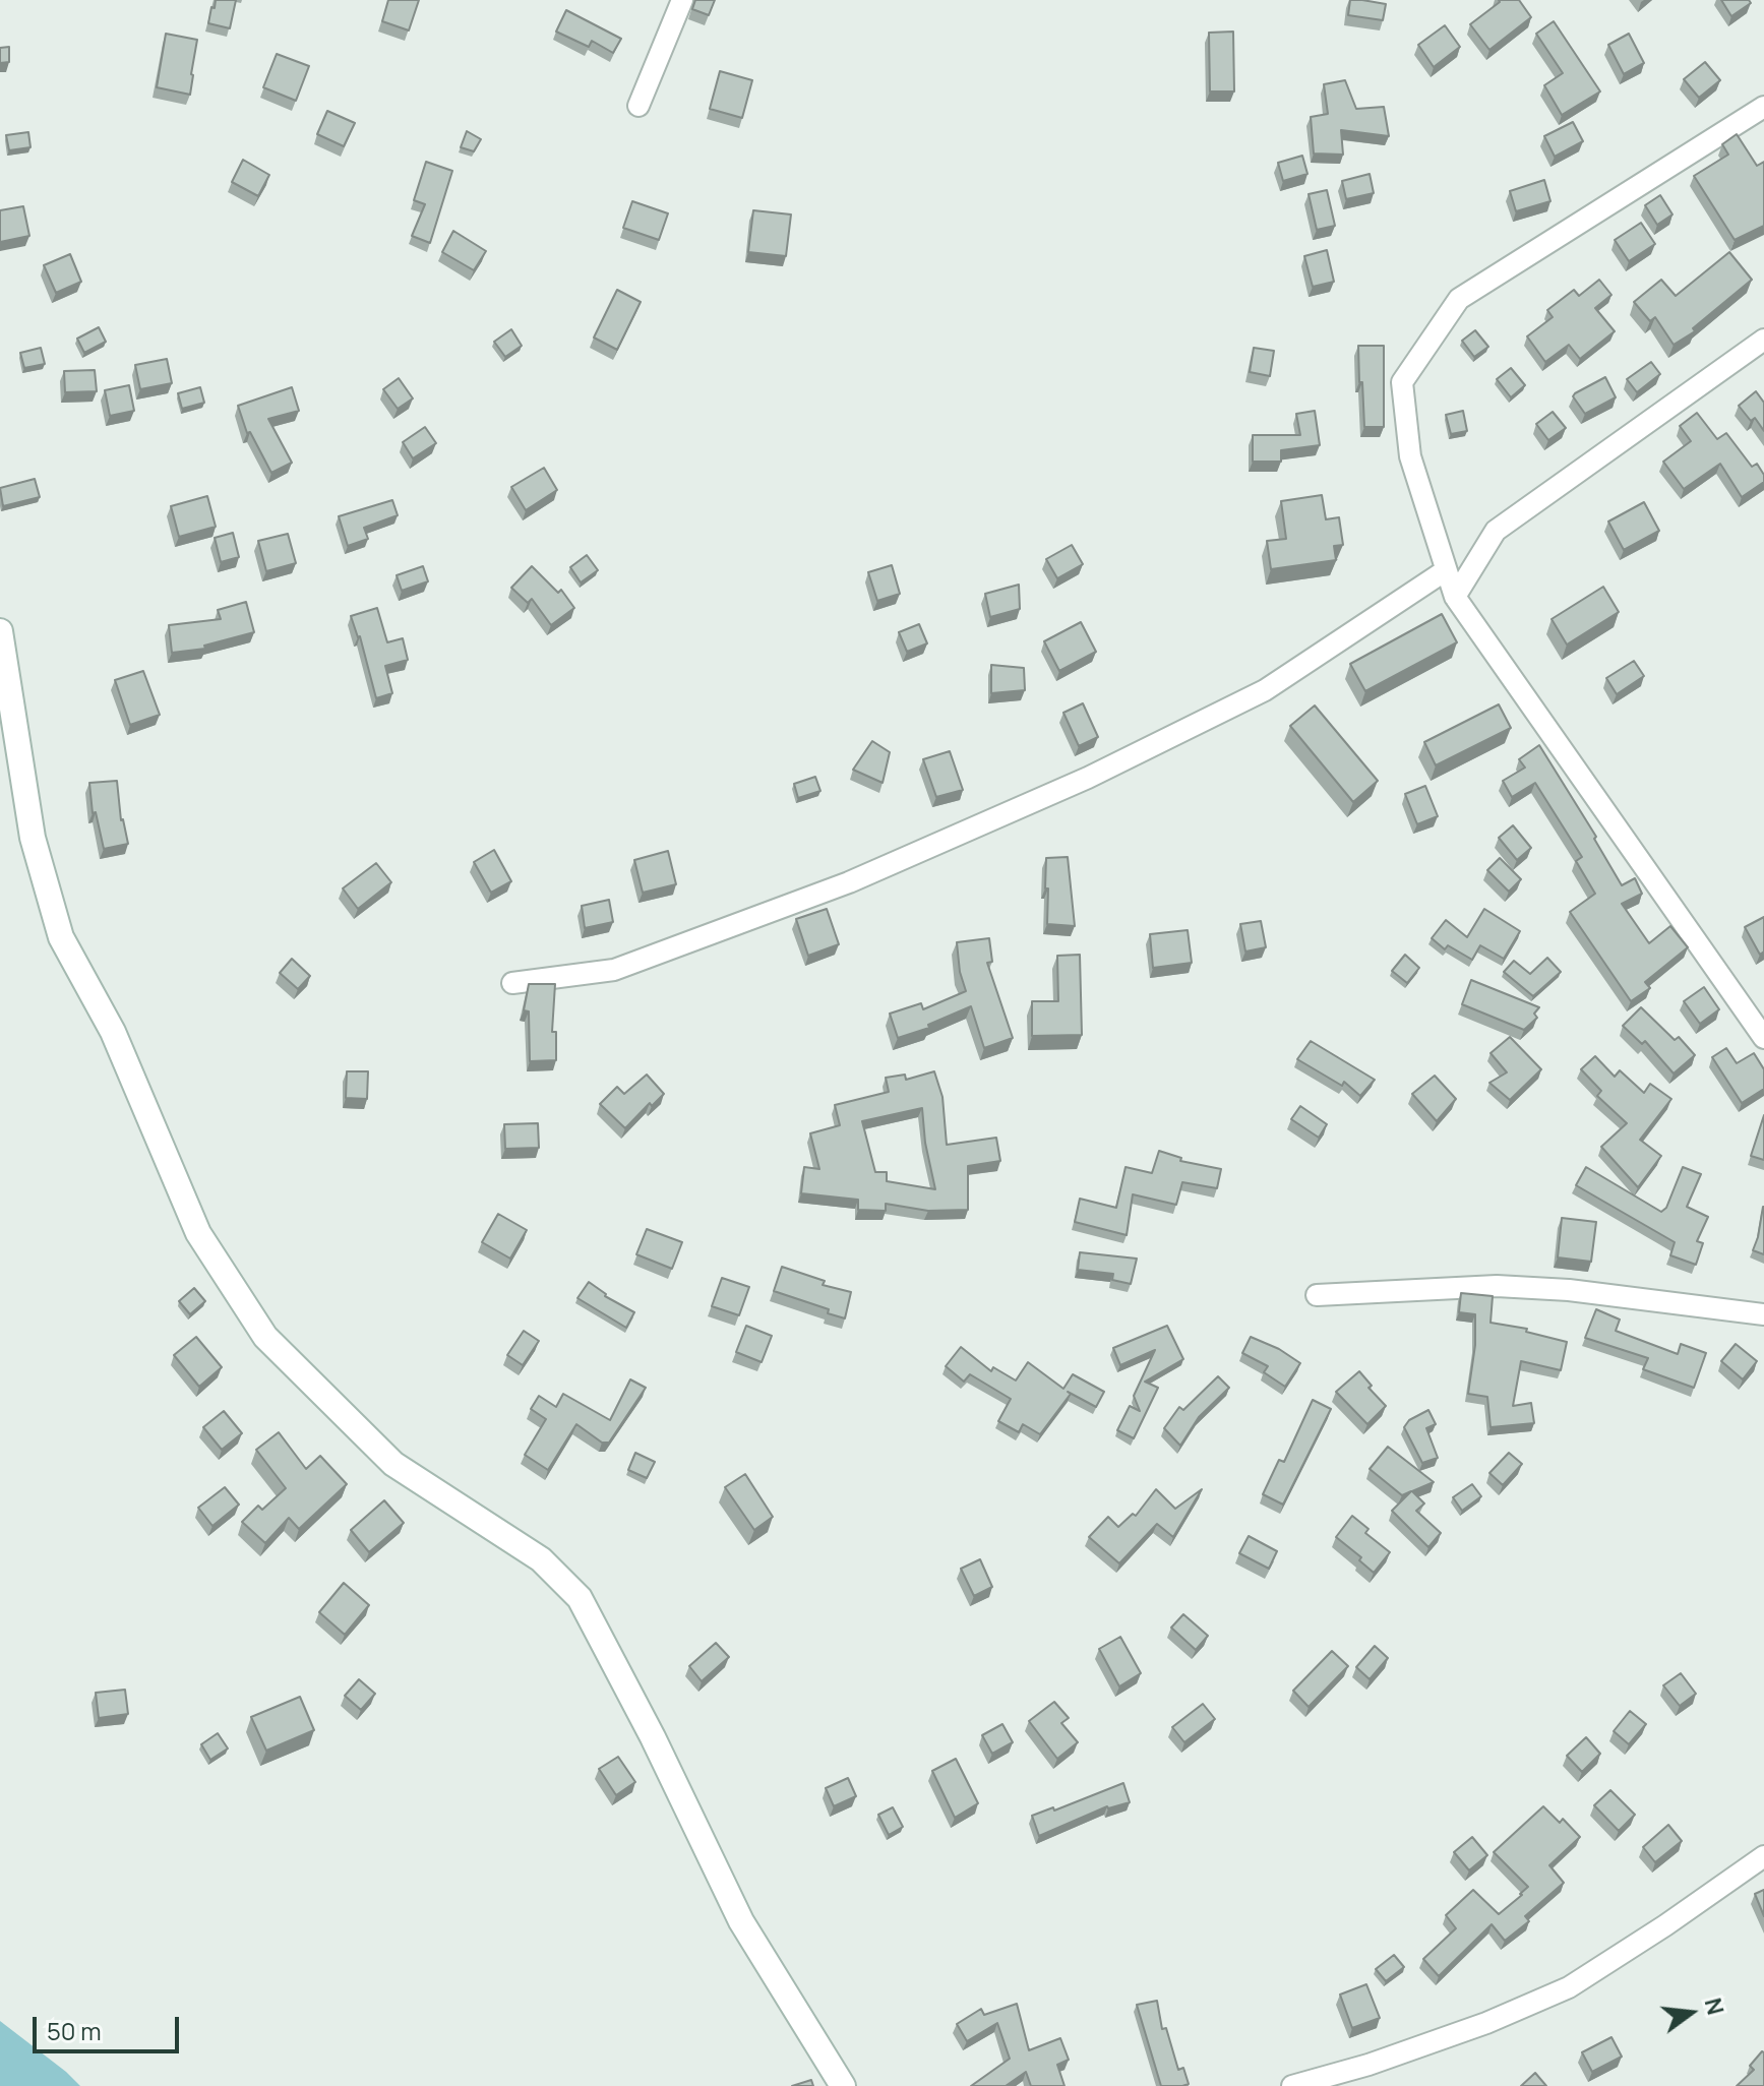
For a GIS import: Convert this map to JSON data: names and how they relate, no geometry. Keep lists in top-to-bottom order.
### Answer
{
  "scale_bar": "50 m",
  "north": "right"
}
